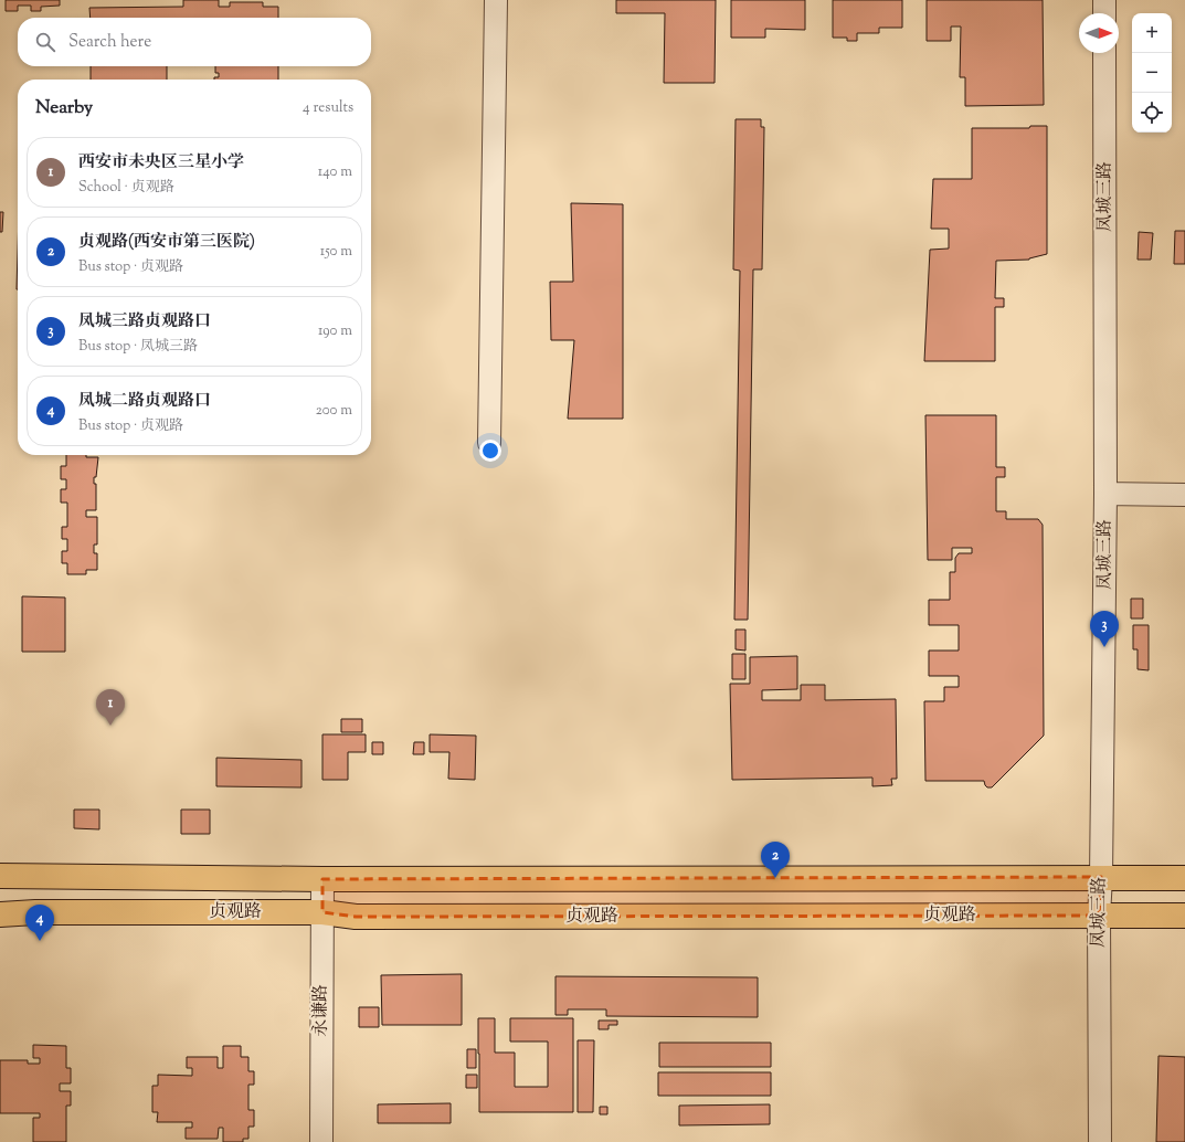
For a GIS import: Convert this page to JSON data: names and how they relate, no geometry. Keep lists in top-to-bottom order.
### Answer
{
  "streets": {
    "main road": ["贞观路"],
    "street": ["凤城三路", "永谦路"]
  },
  "crossings": [
    ["凤城三路", "贞观路"],
    ["贞观路", "永谦路"]
  ],
  "north": "right",
  "page": {
    "map_buttons": ["+", "−"],
    "search": "Search here",
    "heading": ["Nearby", "4 results"],
    "list": [
      {
        "mark": "1",
        "name": "西安市未央区三星小学",
        "note": "School · 贞观路",
        "value": "140 m"
      },
      {
        "mark": "2",
        "name": "贞观路(西安市第三医院)",
        "note": "Bus stop · 贞观路",
        "value": "150 m"
      },
      {
        "mark": "3",
        "name": "凤城三路贞观路口",
        "note": "Bus stop · 凤城三路",
        "value": "190 m"
      },
      {
        "mark": "4",
        "name": "凤城二路贞观路口",
        "note": "Bus stop · 贞观路",
        "value": "200 m"
      }
    ],
    "pins": [
      "3",
      "1",
      "2",
      "4"
    ]
  }
}
